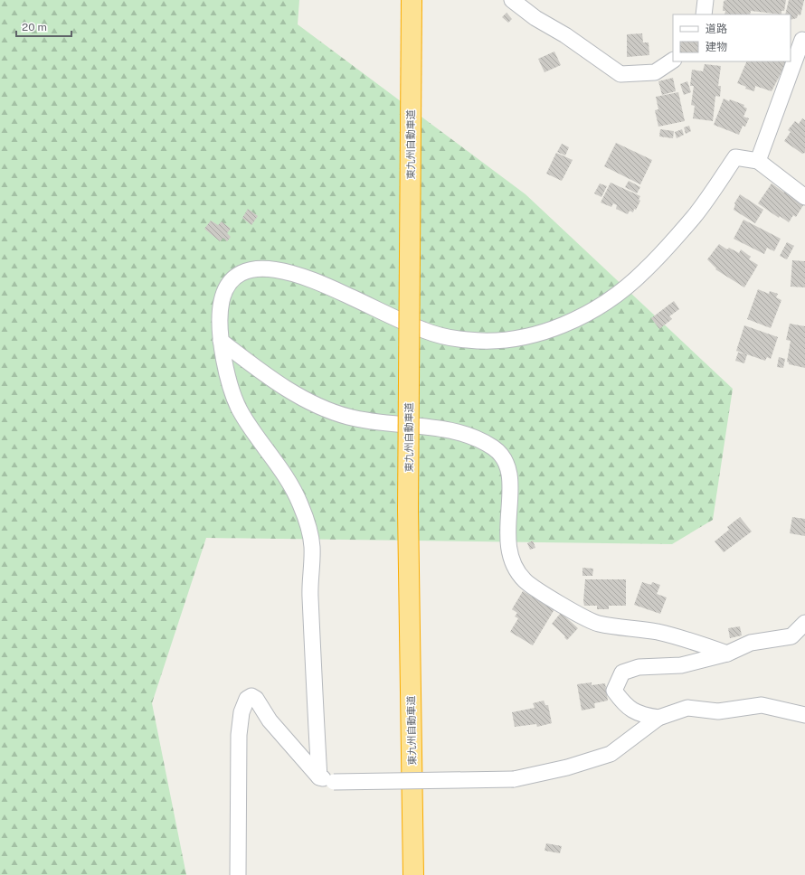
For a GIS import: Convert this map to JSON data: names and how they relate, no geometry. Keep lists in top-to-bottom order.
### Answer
{
  "streets": {
    "highway": ["東九州自動車道"]
  },
  "legend": ["道路", "建物"],
  "scale_bar": "20 m"
}
